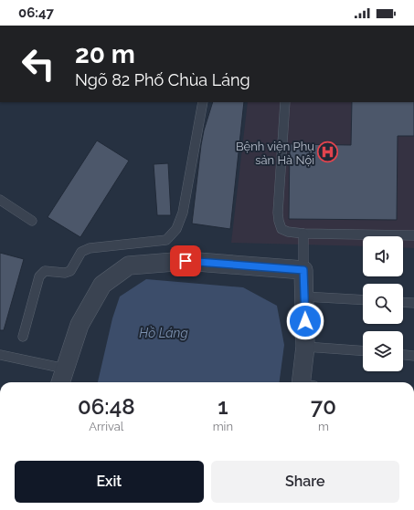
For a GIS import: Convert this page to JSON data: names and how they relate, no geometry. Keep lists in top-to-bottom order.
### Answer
{
  "water": ["Hồ Láng"],
  "places": {
    "hospital": ["Bệnh viện Phụ sản Hà Nội"]
  },
  "page": {
    "status": "06:47",
    "turn": ["20 m", "Ngõ 82 Phố Chùa Láng"],
    "eta": [
      "06:48",
      "Arrival",
      "1",
      "min",
      "70",
      "m"
    ],
    "buttons": ["Exit", "Share"]
  }
}
